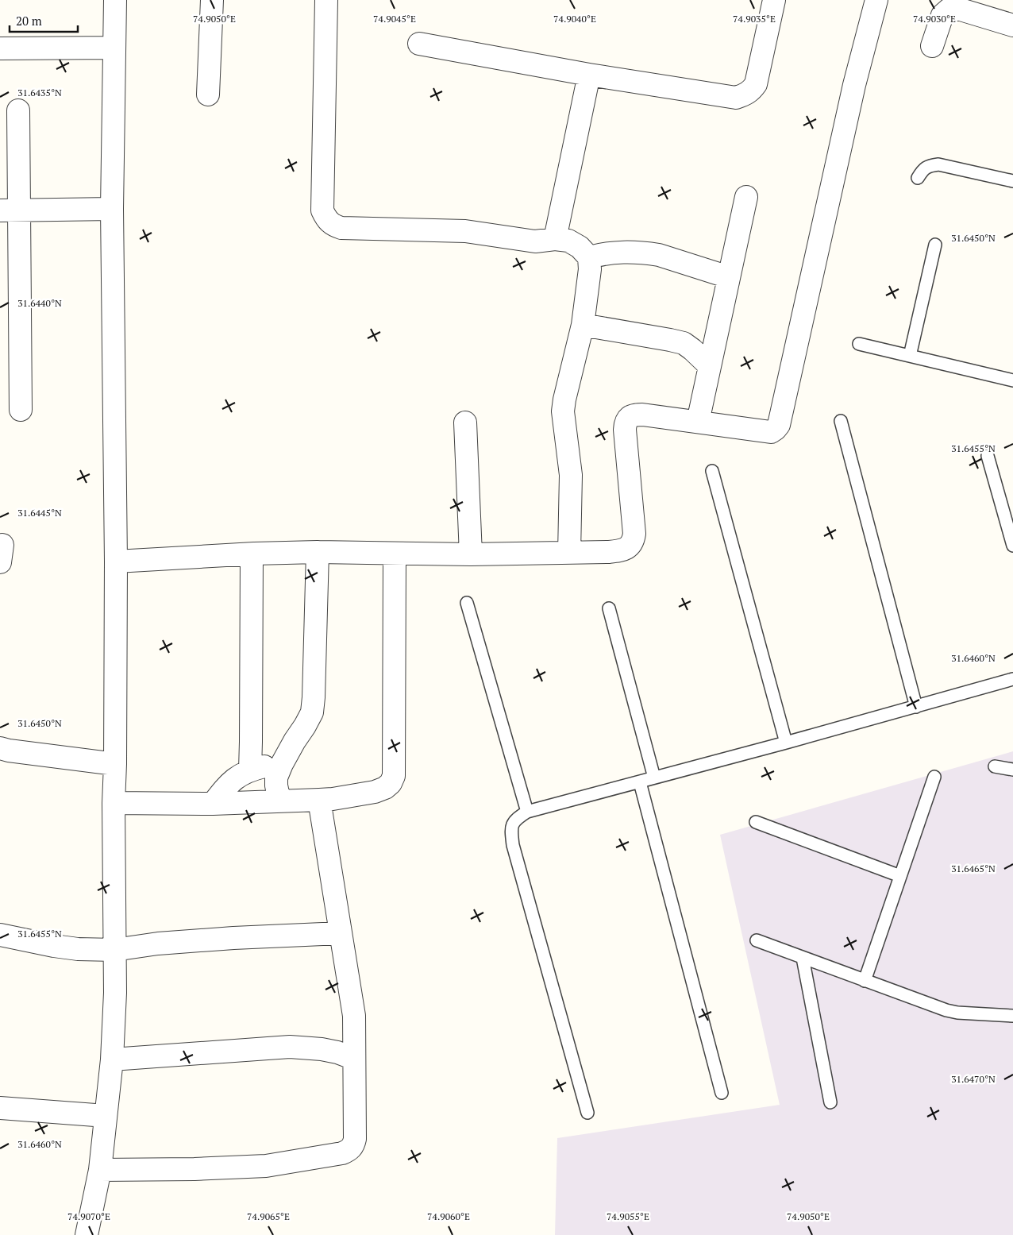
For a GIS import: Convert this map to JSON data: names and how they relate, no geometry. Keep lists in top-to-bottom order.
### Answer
{
  "scale_bar": "20 m",
  "coordinates": [
    "74.9050°E",
    "74.9045°E",
    "74.9040°E",
    "74.9035°E",
    "74.9030°E",
    "31.6435°N",
    "31.6450°N",
    "31.6440°N",
    "31.6455°N",
    "31.6445°N",
    "31.6460°N",
    "31.6465°N",
    "31.6470°N",
    "74.9070°E",
    "74.9065°E",
    "74.9060°E",
    "74.9055°E"
  ]
}
